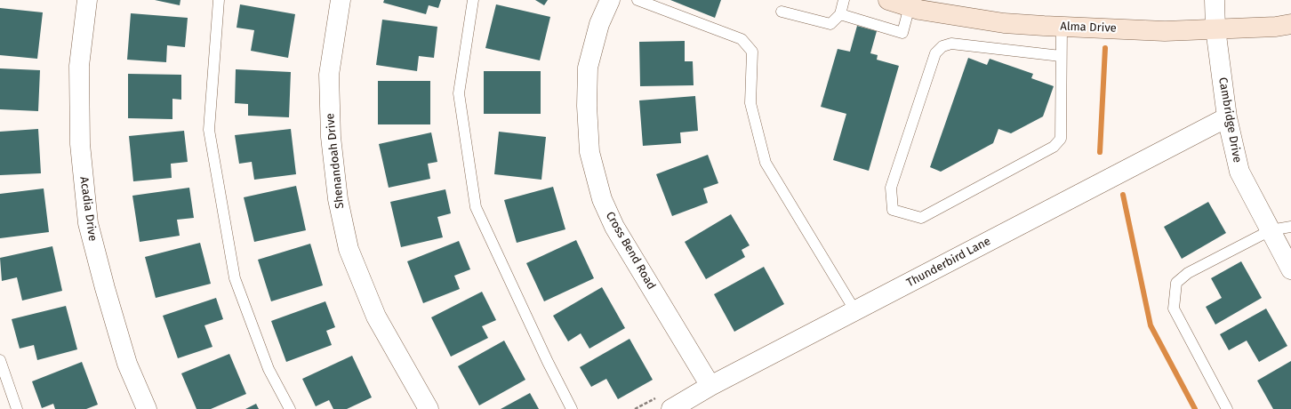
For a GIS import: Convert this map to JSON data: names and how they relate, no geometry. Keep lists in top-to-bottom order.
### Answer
{
  "streets": {
    "main road": ["Alma Drive"],
    "street": [
      "Cambridge Drive",
      "Shenandoah Drive",
      "Acadia Drive",
      "Cross Bend Road",
      "Thunderbird Lane"
    ]
  },
  "crossings": [
    ["Alma Drive", "Cambridge Drive"],
    ["Cambridge Drive", "Thunderbird Lane"],
    ["Cross Bend Road", "Thunderbird Lane"]
  ]
}
